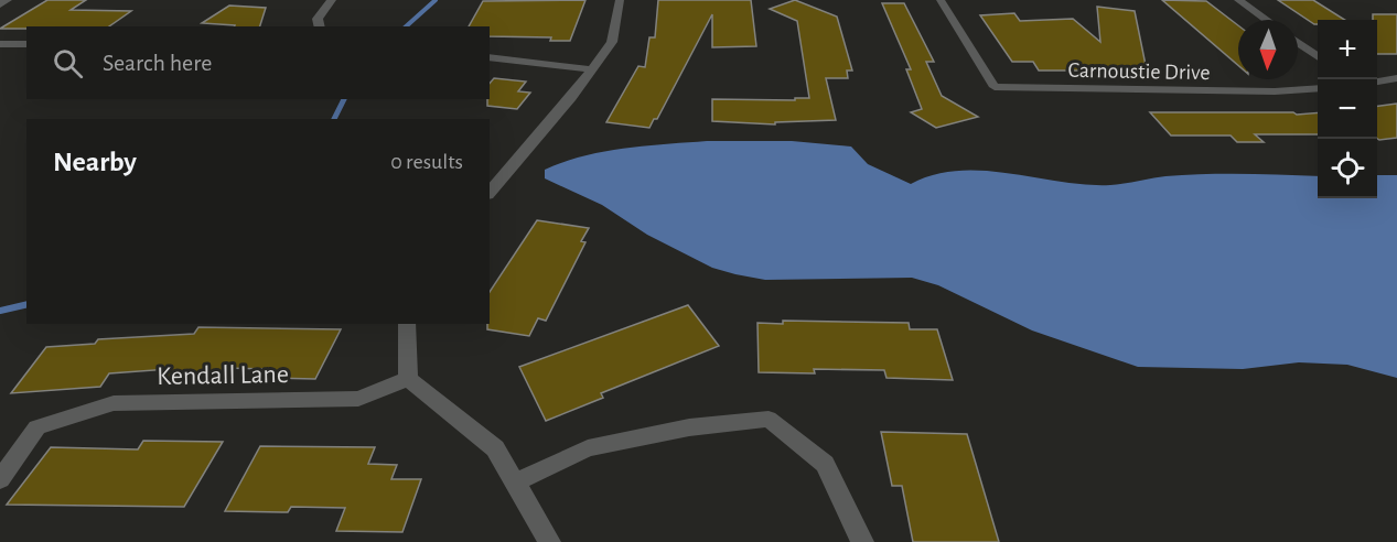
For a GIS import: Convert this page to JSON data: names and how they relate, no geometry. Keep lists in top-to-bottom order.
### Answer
{
  "streets": {
    "street": ["Carnoustie Drive", "Kendall Lane"]
  },
  "north": "bottom",
  "page": {
    "map_buttons": ["+", "−"],
    "search": "Search here",
    "heading": ["Nearby", "0 results"]
  }
}
